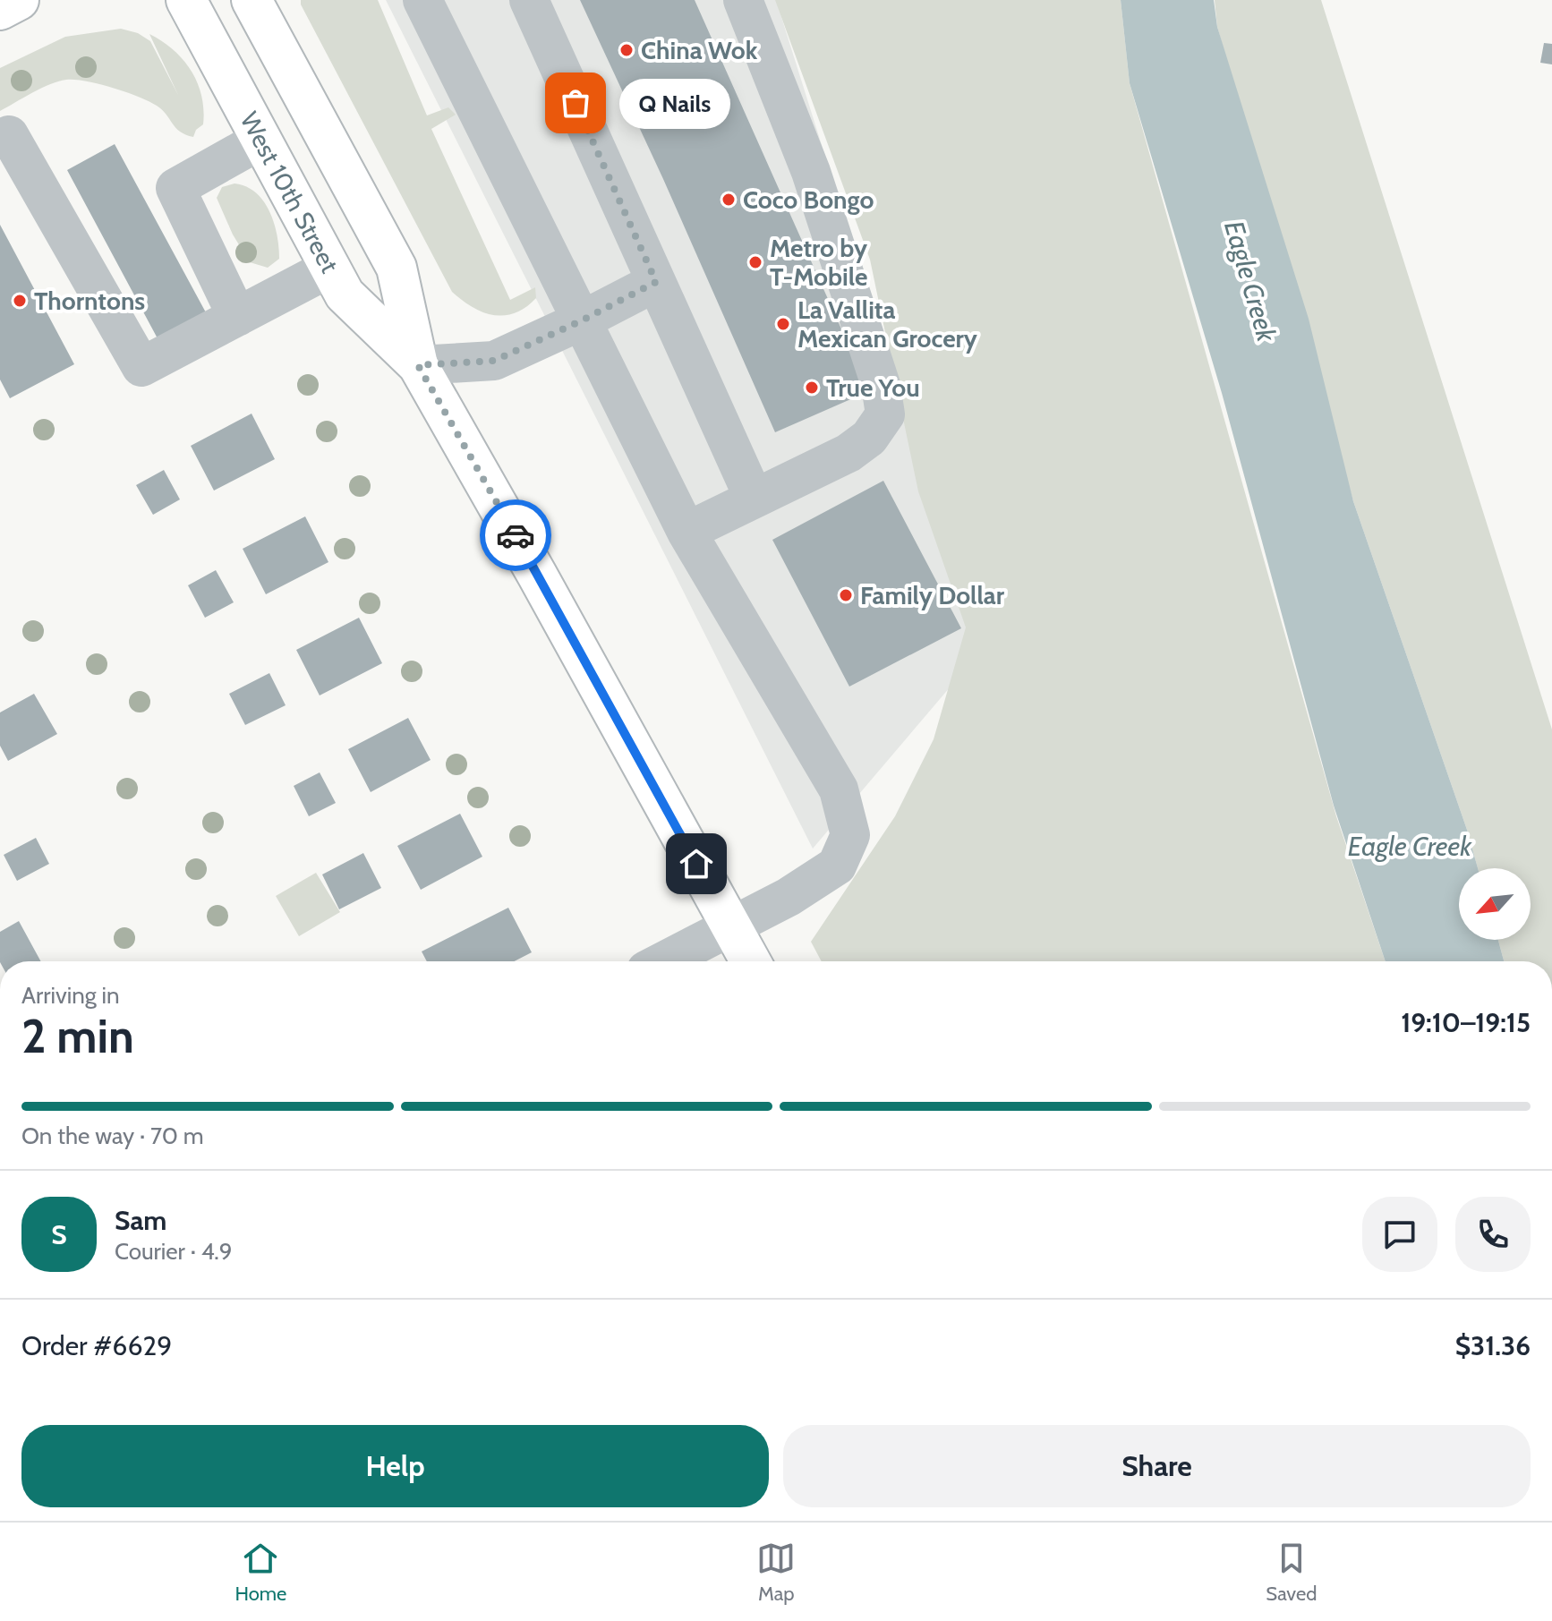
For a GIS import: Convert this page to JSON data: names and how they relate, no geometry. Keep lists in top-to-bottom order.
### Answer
{
  "streets": {
    "main road": ["West 10th Street"]
  },
  "water": ["Eagle Creek"],
  "places": [
    "China Wok",
    "Q Nails",
    "Coco Bongo",
    "Metro by T-Mobile",
    "Thorntons",
    "La Vallita Mexican Grocery",
    "True You",
    "Family Dollar"
  ],
  "north": "bottom left",
  "page": {
    "bubble": "Q Nails",
    "heading": ["2 min", "Arriving in", "19:10–19:15"],
    "panel": [
      "Sam",
      "Courier · 4.9",
      "Order #6629",
      "$31.36"
    ],
    "bar": "On the way · 70 m",
    "round": "S",
    "buttons": ["Help", "Share"],
    "tabs": ["Home", "Map", "Saved"]
  }
}
